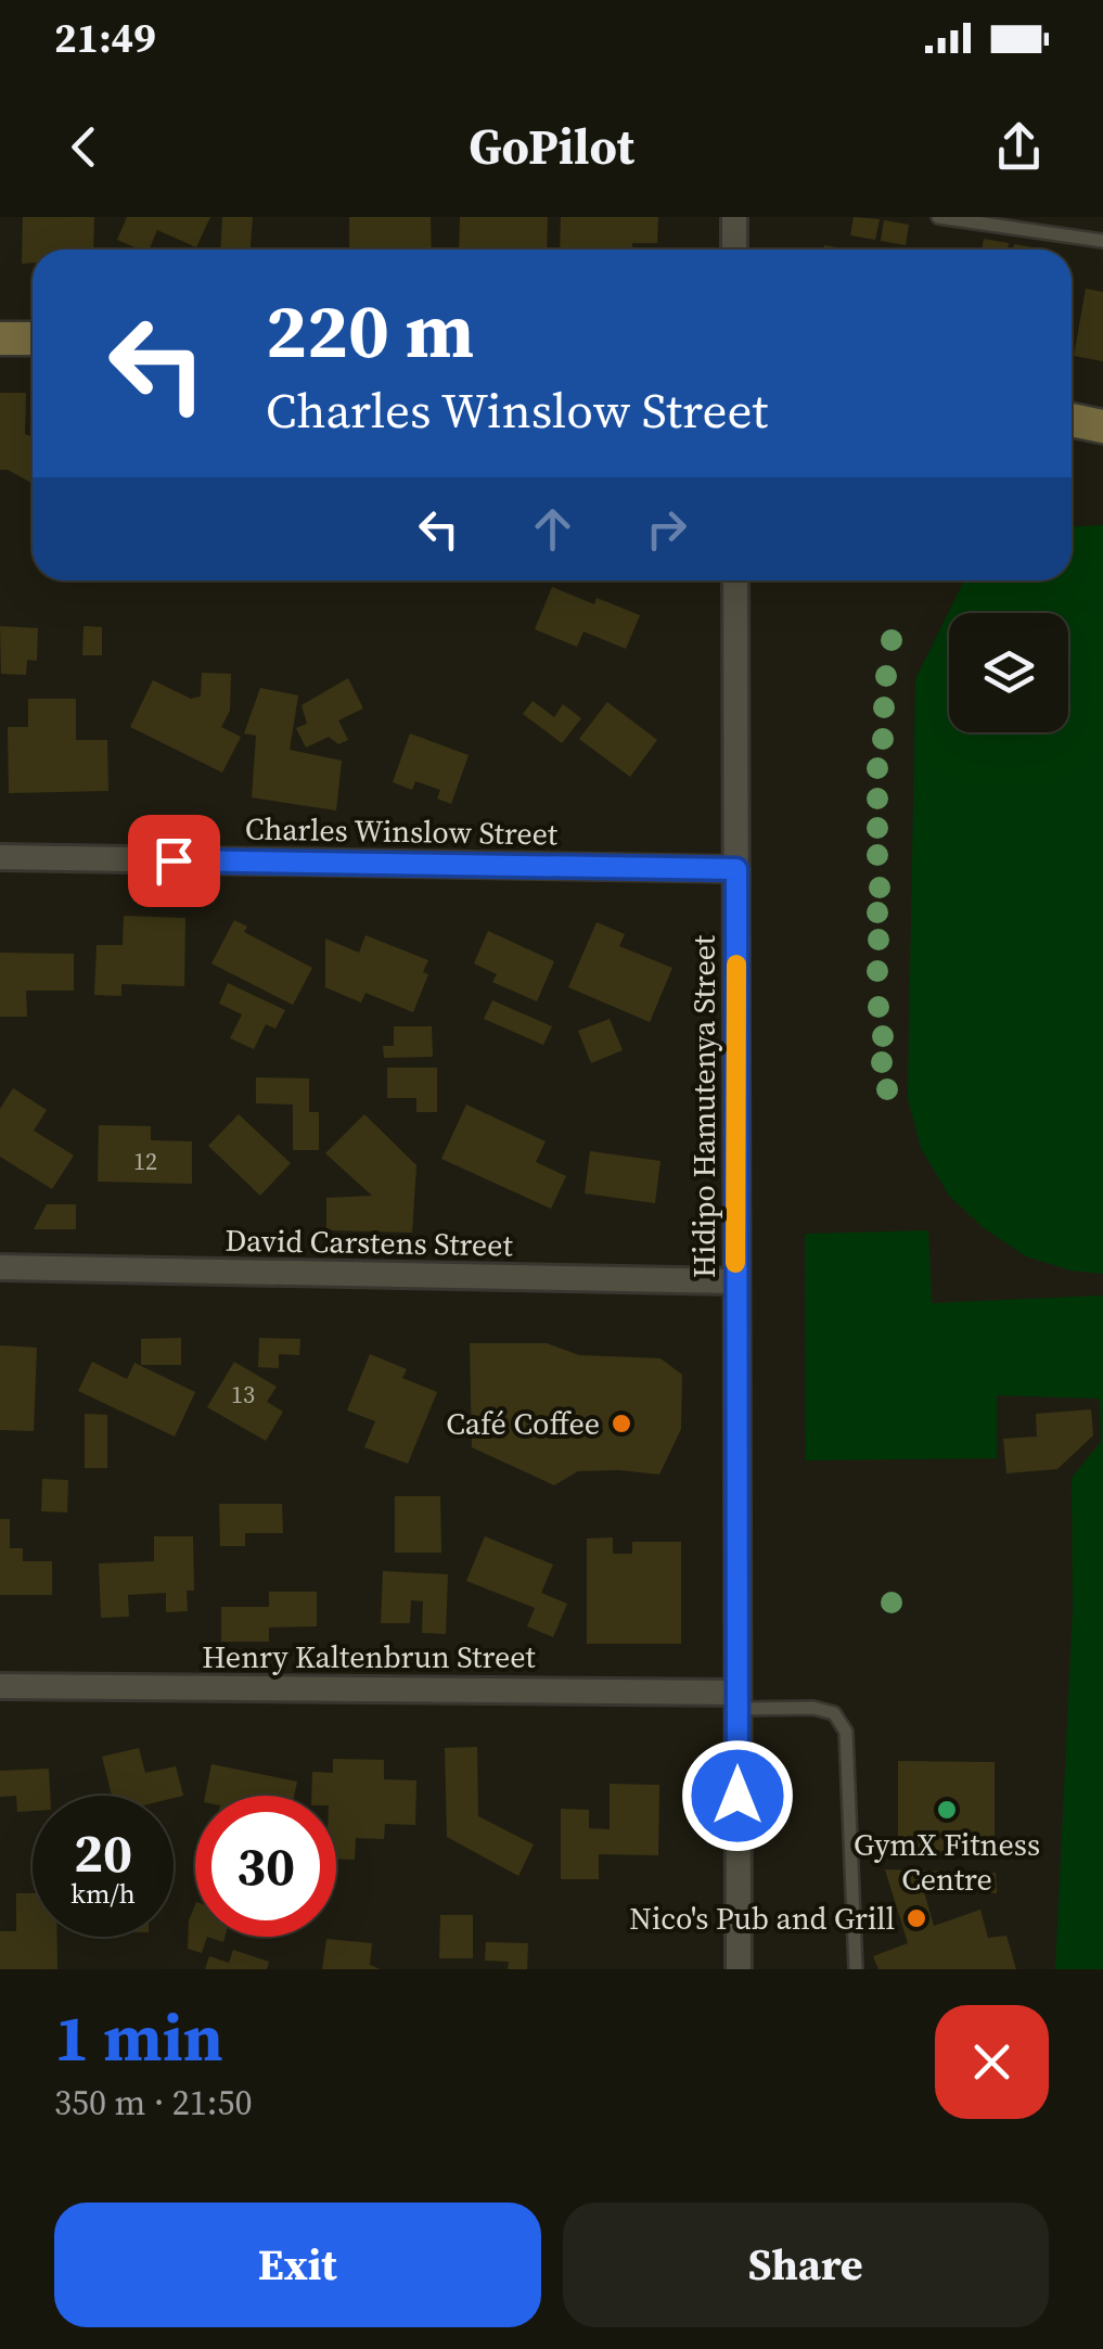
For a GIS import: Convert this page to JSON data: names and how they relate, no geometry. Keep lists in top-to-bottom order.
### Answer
{
  "streets": {
    "street": [
      "Charles Winslow Street",
      "Hidipo Hamutenya Street",
      "David Carstens Street",
      "Henry Kaltenbrun Street"
    ]
  },
  "crossings": [
    ["Charles Winslow Street", "Hidipo Hamutenya Street"],
    ["Hidipo Hamutenya Street", "David Carstens Street"],
    ["Hidipo Hamutenya Street", "Henry Kaltenbrun Street"]
  ],
  "places": ["Café Coffee", "GymX Fitness Centre", "Nico's Pub and Grill"],
  "house_numbers": ["12", "13"],
  "page": {
    "status": "21:49",
    "header": "GoPilot",
    "turn": ["220 m", "Charles Winslow Street"],
    "speed": "20 km/h",
    "limit": "30",
    "heading": ["1 min", "350 m · 21:50"],
    "buttons": ["Exit", "Share"]
  }
}
